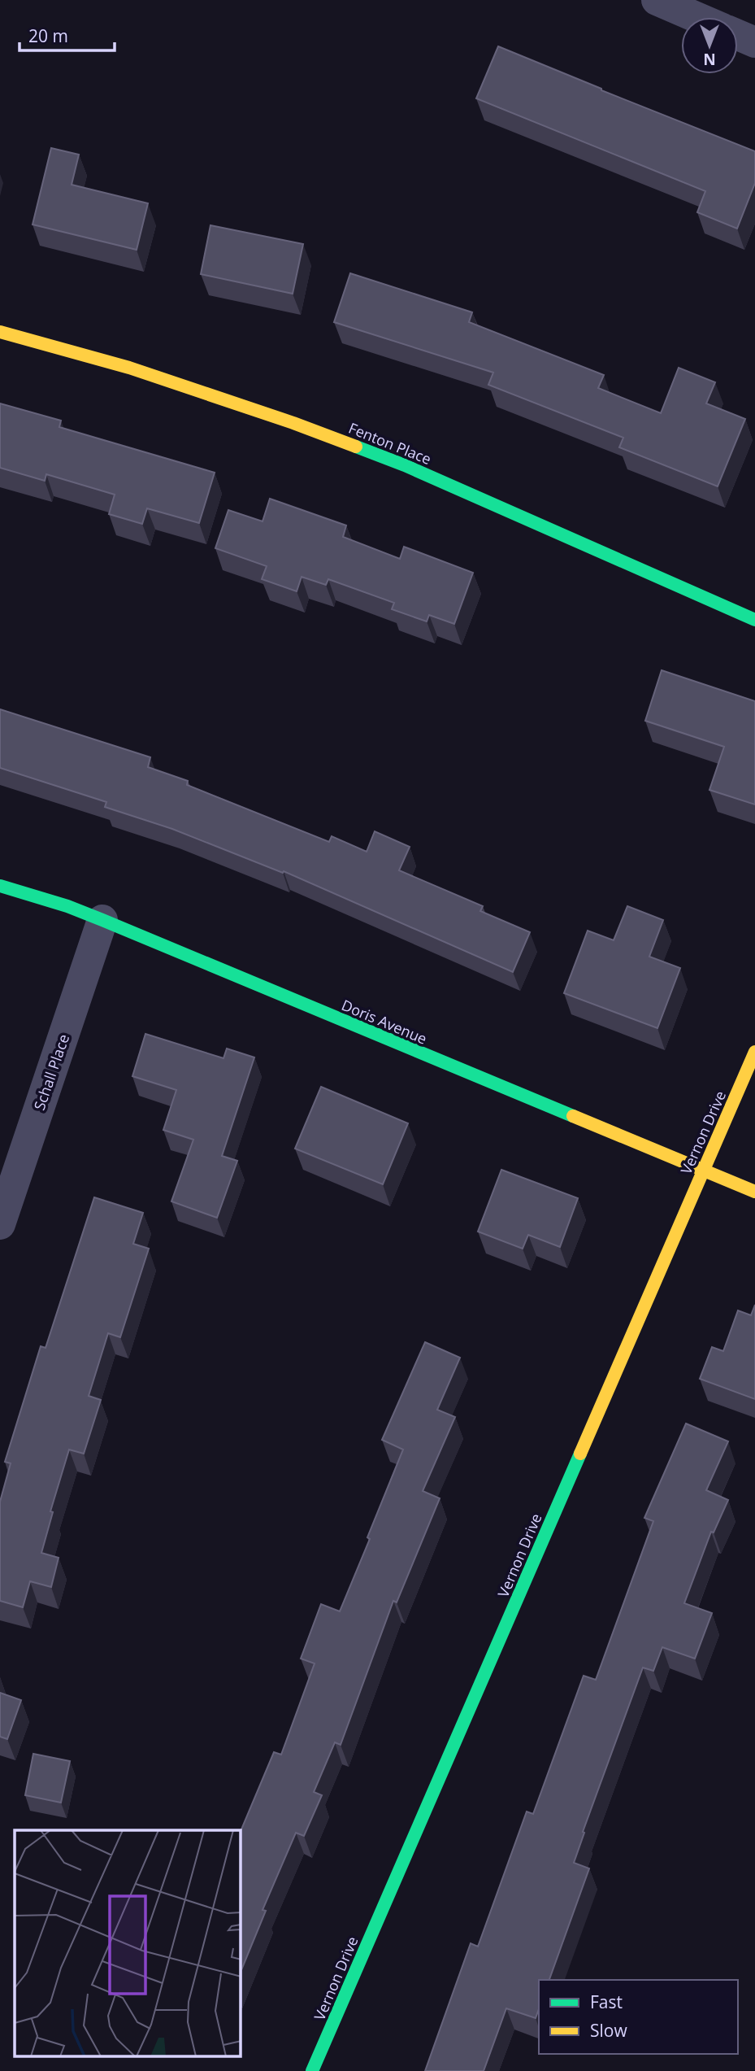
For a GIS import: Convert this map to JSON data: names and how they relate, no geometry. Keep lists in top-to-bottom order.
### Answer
{
  "streets": {
    "street": [
      "Fenton Place",
      "Doris Avenue",
      "Schall Place",
      "Vernon Drive"
    ]
  },
  "crossings": [
    ["Doris Avenue", "Schall Place"],
    ["Doris Avenue", "Vernon Drive"]
  ],
  "legend": ["Fast", "Slow"],
  "scale_bar": "20 m",
  "north": "bottom"
}
